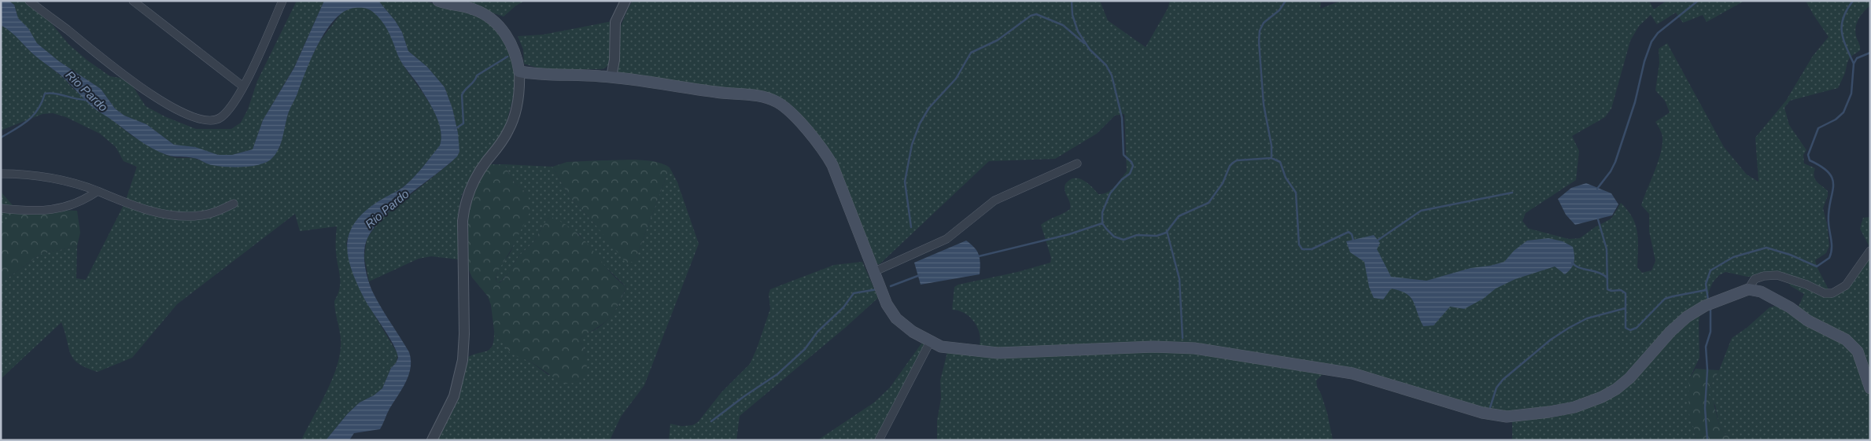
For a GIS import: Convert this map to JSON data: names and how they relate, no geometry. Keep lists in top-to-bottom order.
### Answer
{
  "water": ["Rio Pardo"]
}
